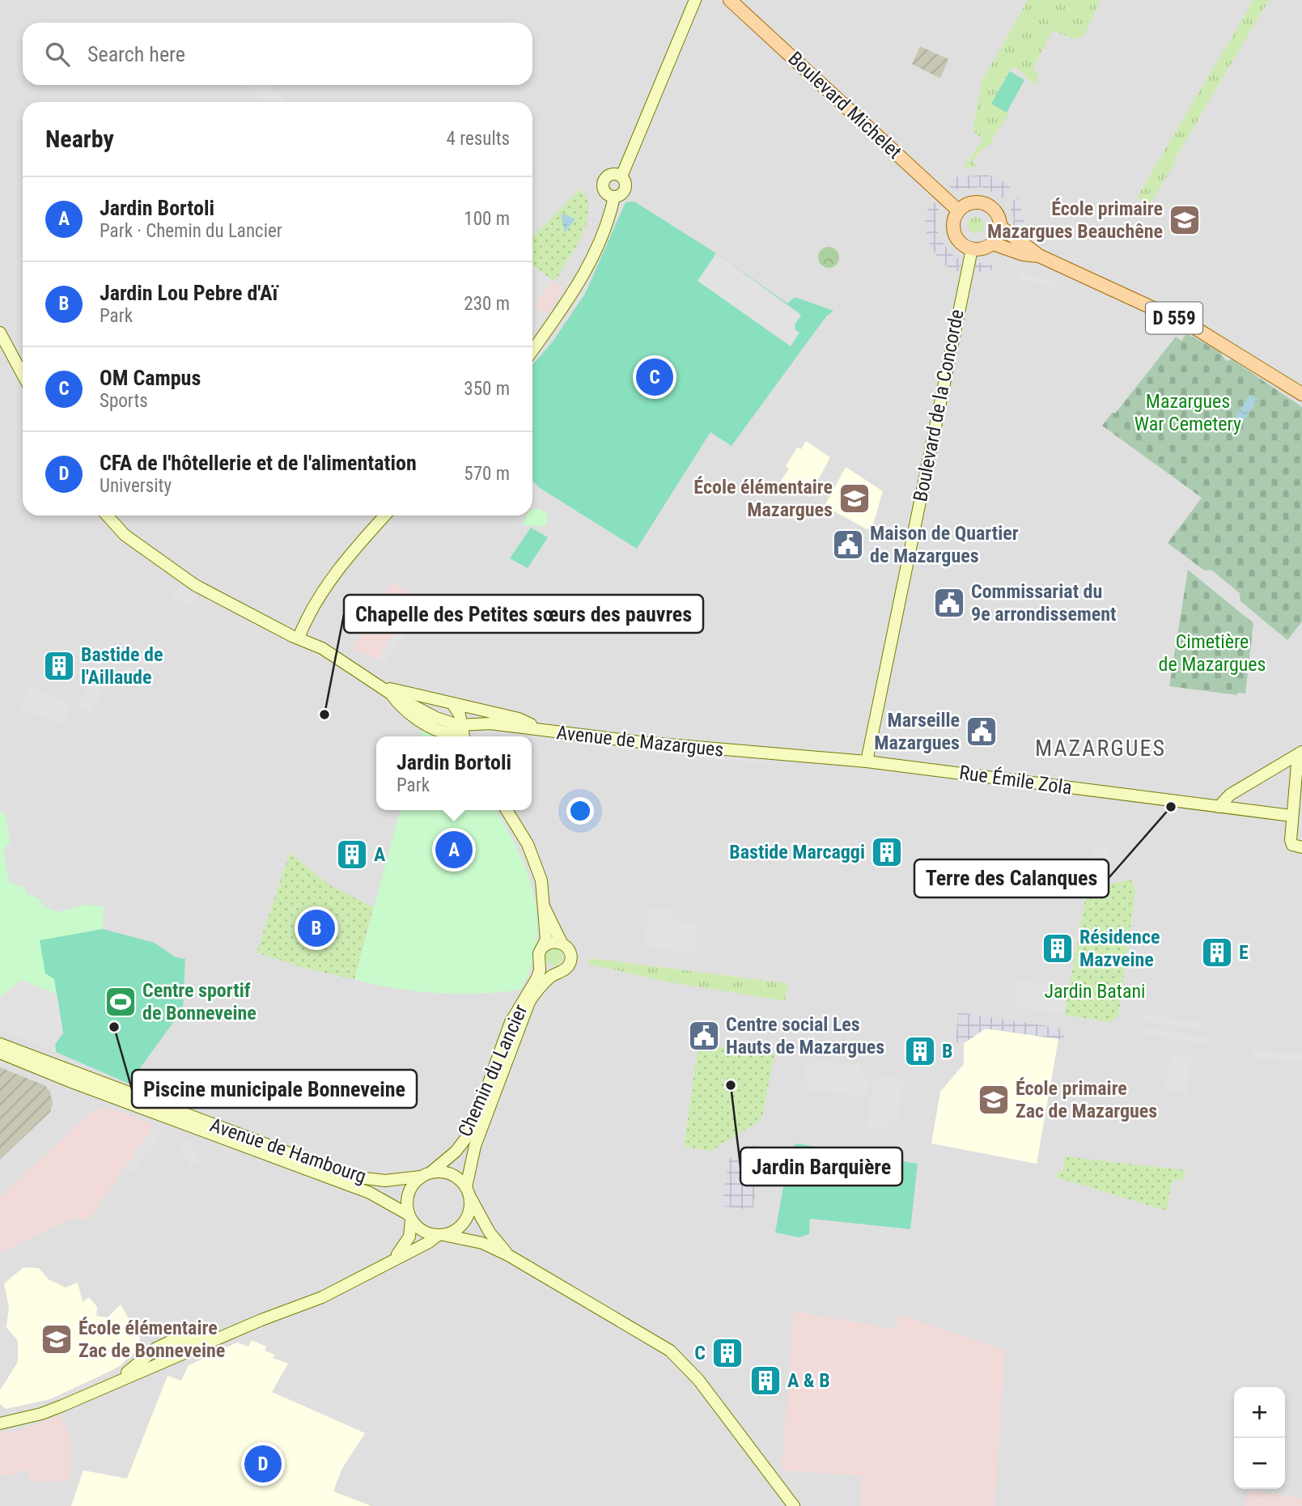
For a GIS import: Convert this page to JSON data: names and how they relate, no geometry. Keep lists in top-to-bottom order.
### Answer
{
  "streets": {
    "main road": ["Boulevard Michelet", "D 559"],
    "street": [
      "Boulevard de la Concorde",
      "Avenue de Mazargues",
      "Rue Émile Zola",
      "Chemin du Lancier",
      "Avenue de Hambourg"
    ]
  },
  "crossings": [
    ["Boulevard Michelet", "D 559"],
    ["Boulevard Michelet", "Boulevard de la Concorde"],
    ["D 559", "Boulevard de la Concorde"],
    ["Boulevard de la Concorde", "Rue Émile Zola"],
    ["Avenue de Mazargues", "Rue Émile Zola"],
    ["Chemin du Lancier", "Avenue de Hambourg"]
  ],
  "districts": ["MAZARGUES"],
  "parks": ["Mazargues War Cemetery", "Cimetière de Mazargues", "Jardin Batani"],
  "places": {
    "school or university": [
      "École primaire Mazargues Beauchêne",
      "École élémentaire Mazargues",
      "École primaire Zac de Mazargues",
      "École élémentaire Zac de Bonneveine"
    ],
    "public building": [
      "Maison de Quartier de Mazargues",
      "Commissariat du 9e arrondissement",
      "Marseille Mazargues",
      "Centre social Les Hauts de Mazargues"
    ],
    "building": [
      "Bastide de l'Aillaude",
      "Bastide Marcaggi",
      "A",
      "Résidence Mazveine",
      "E",
      "B",
      "C",
      "A & B"
    ],
    "other": [
      "Chapelle des Petites sœurs des pauvres",
      "Terre des Calanques",
      "Piscine municipale Bonneveine",
      "Jardin Barquière"
    ],
    "sports": ["Centre sportif de Bonneveine"]
  },
  "page": {
    "search": "Search here",
    "heading": ["Nearby", "4 results"],
    "list": [
      {
        "mark": "A",
        "name": "Jardin Bortoli",
        "note": "Park · Chemin du Lancier",
        "value": "100 m"
      },
      {
        "mark": "B",
        "name": "Jardin Lou Pebre d'Aï",
        "note": "Park",
        "value": "230 m"
      },
      {
        "mark": "C",
        "name": "OM Campus",
        "note": "Sports",
        "value": "350 m"
      },
      {
        "mark": "D",
        "name": "CFA de l'hôtellerie et de l'alimentation",
        "note": "University",
        "value": "570 m"
      }
    ],
    "pins": [
      "C",
      "A",
      "B",
      "D"
    ],
    "popup": ["Jardin Bortoli", "Park"],
    "map_buttons": ["+", "−"]
  }
}
